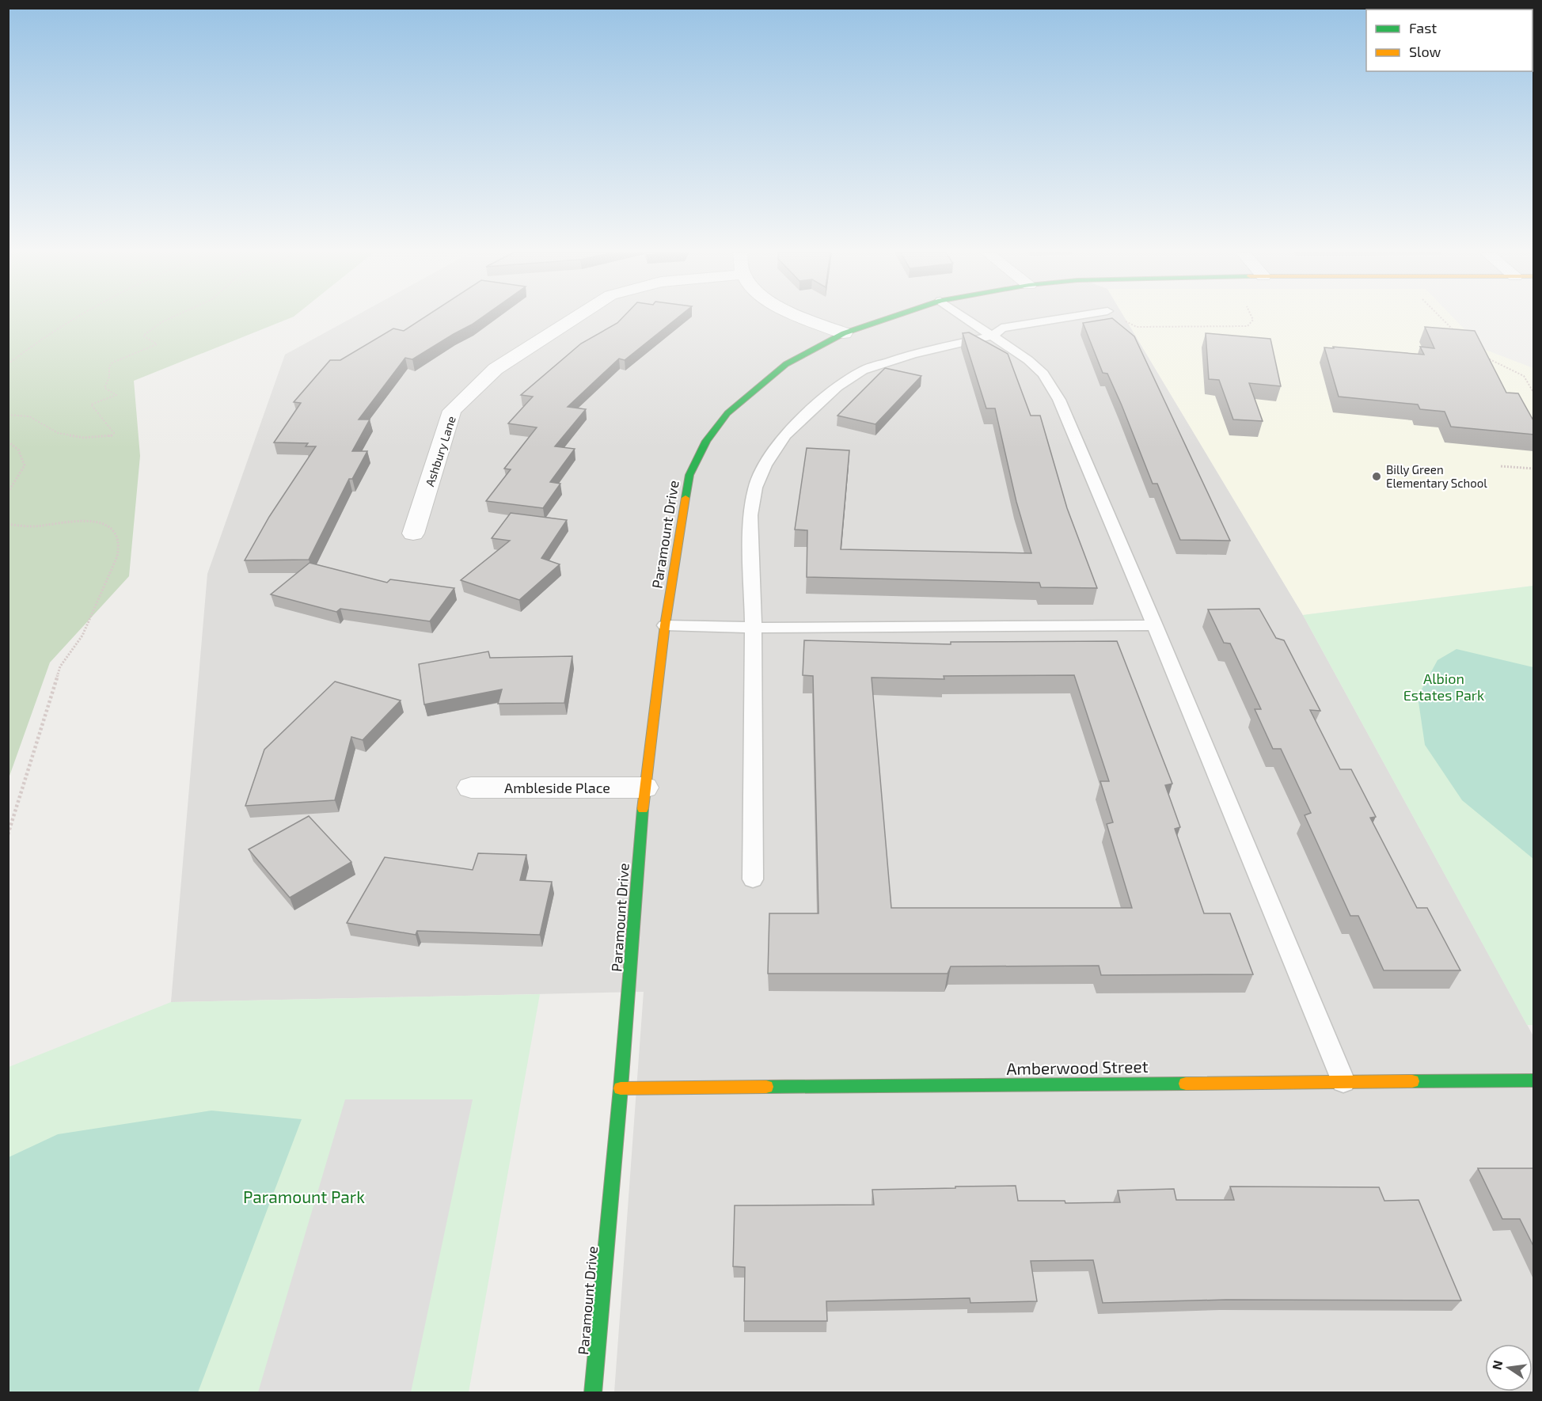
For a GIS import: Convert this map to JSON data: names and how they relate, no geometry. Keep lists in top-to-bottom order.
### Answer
{
  "streets": {
    "street": [
      "Ashbury Lane",
      "Paramount Drive",
      "Ambleside Place",
      "Amberwood Street"
    ]
  },
  "crossings": [
    ["Paramount Drive", "Ambleside Place"],
    ["Paramount Drive", "Amberwood Street"]
  ],
  "parks": ["Albion Estates Park", "Paramount Park"],
  "places": ["Billy Green Elementary School"],
  "legend": ["Fast", "Slow"],
  "north": "left"
}
